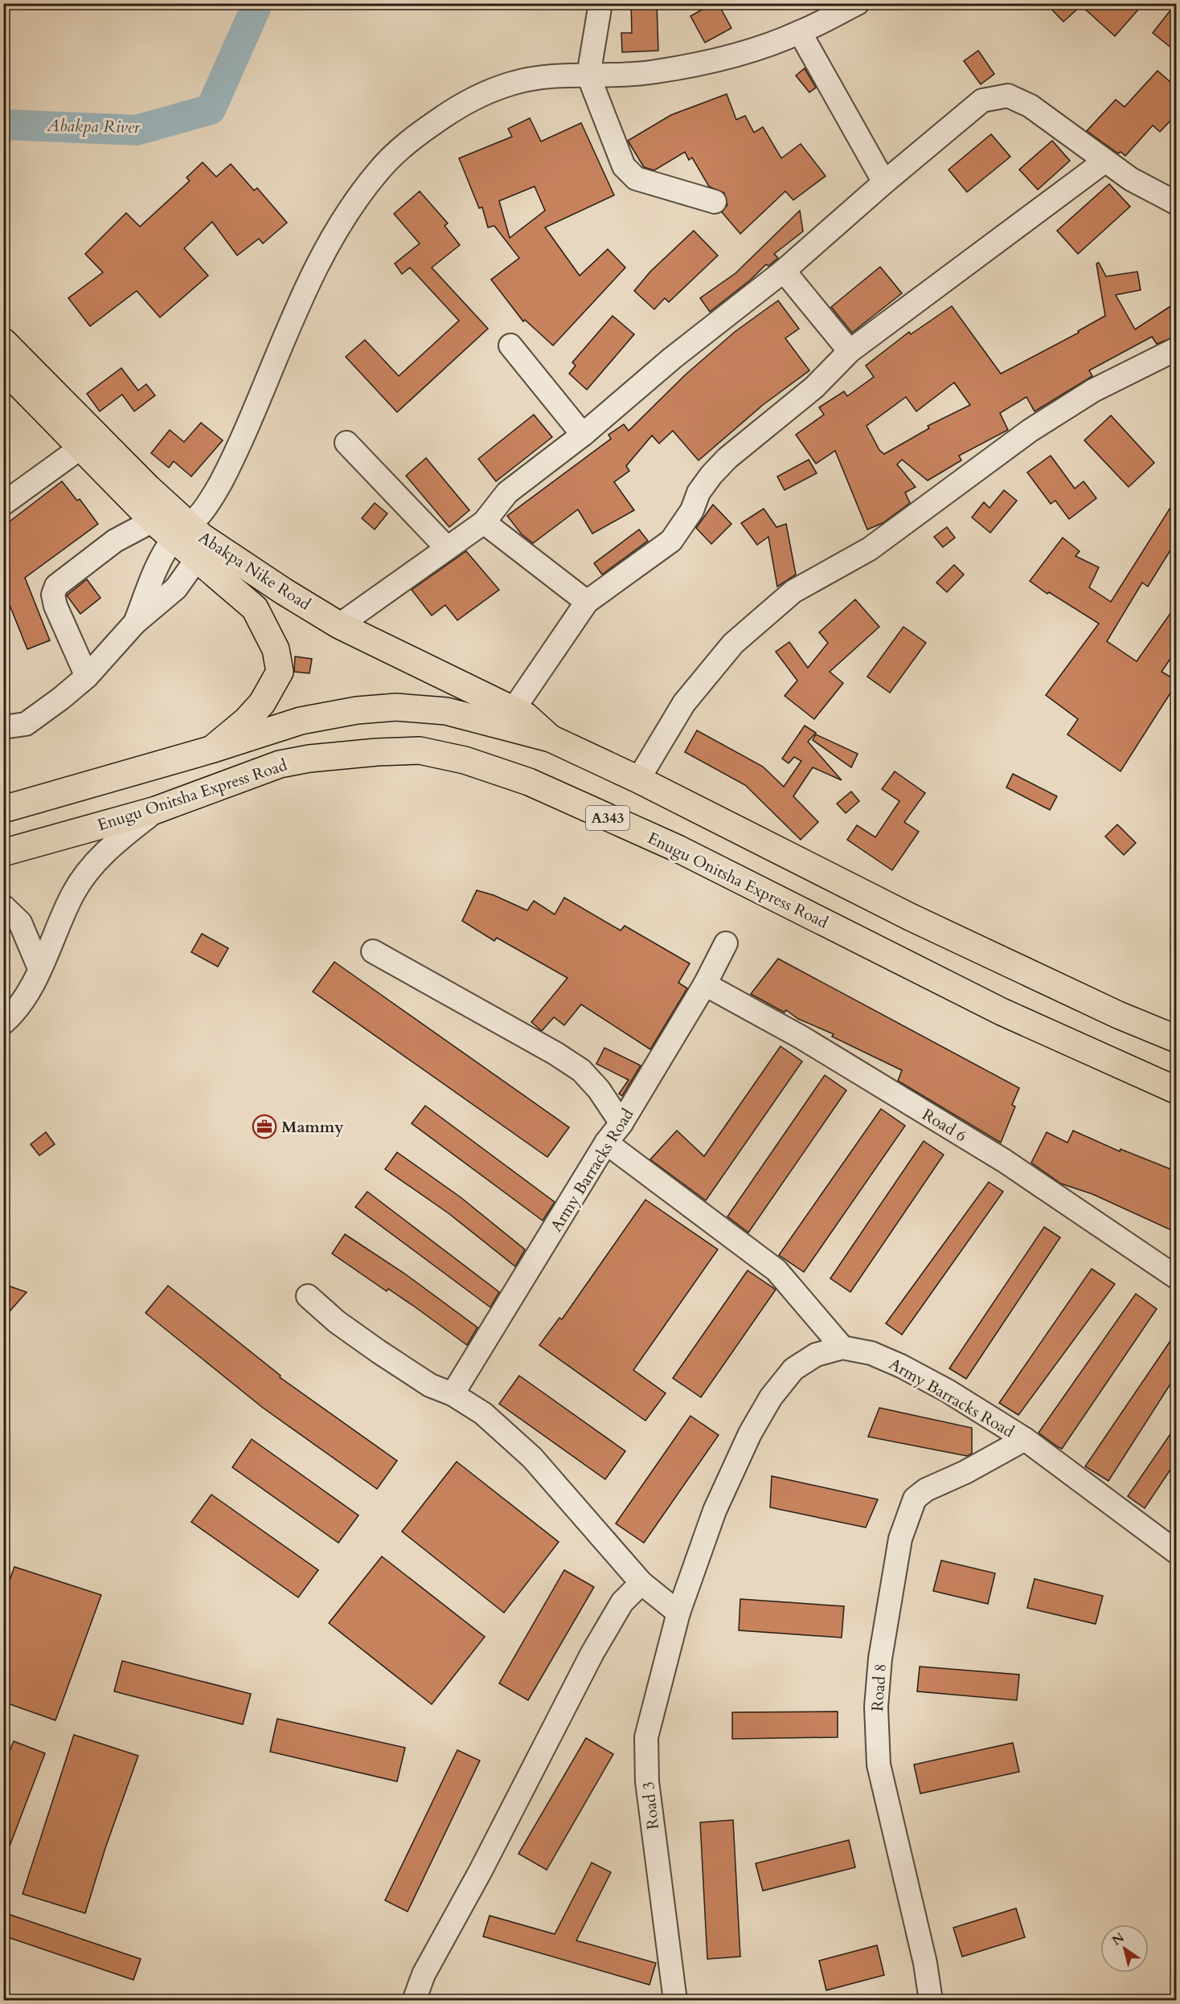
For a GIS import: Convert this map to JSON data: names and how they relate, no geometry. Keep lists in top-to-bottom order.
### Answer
{
  "streets": {
    "main road": ["Abakpa Nike Road", "Enugu Onitsha Express Road", "A343"],
    "street": [
      "Road 6",
      "Army Barracks Road",
      "Road 8",
      "Road 3"
    ]
  },
  "crossings": [
    ["Road 6", "Army Barracks Road"],
    ["Army Barracks Road", "Road 8"],
    ["Army Barracks Road", "Road 3"]
  ],
  "water": ["Abakpa River"],
  "places": {
    "office": ["Mammy"]
  },
  "north": "top left"
}
